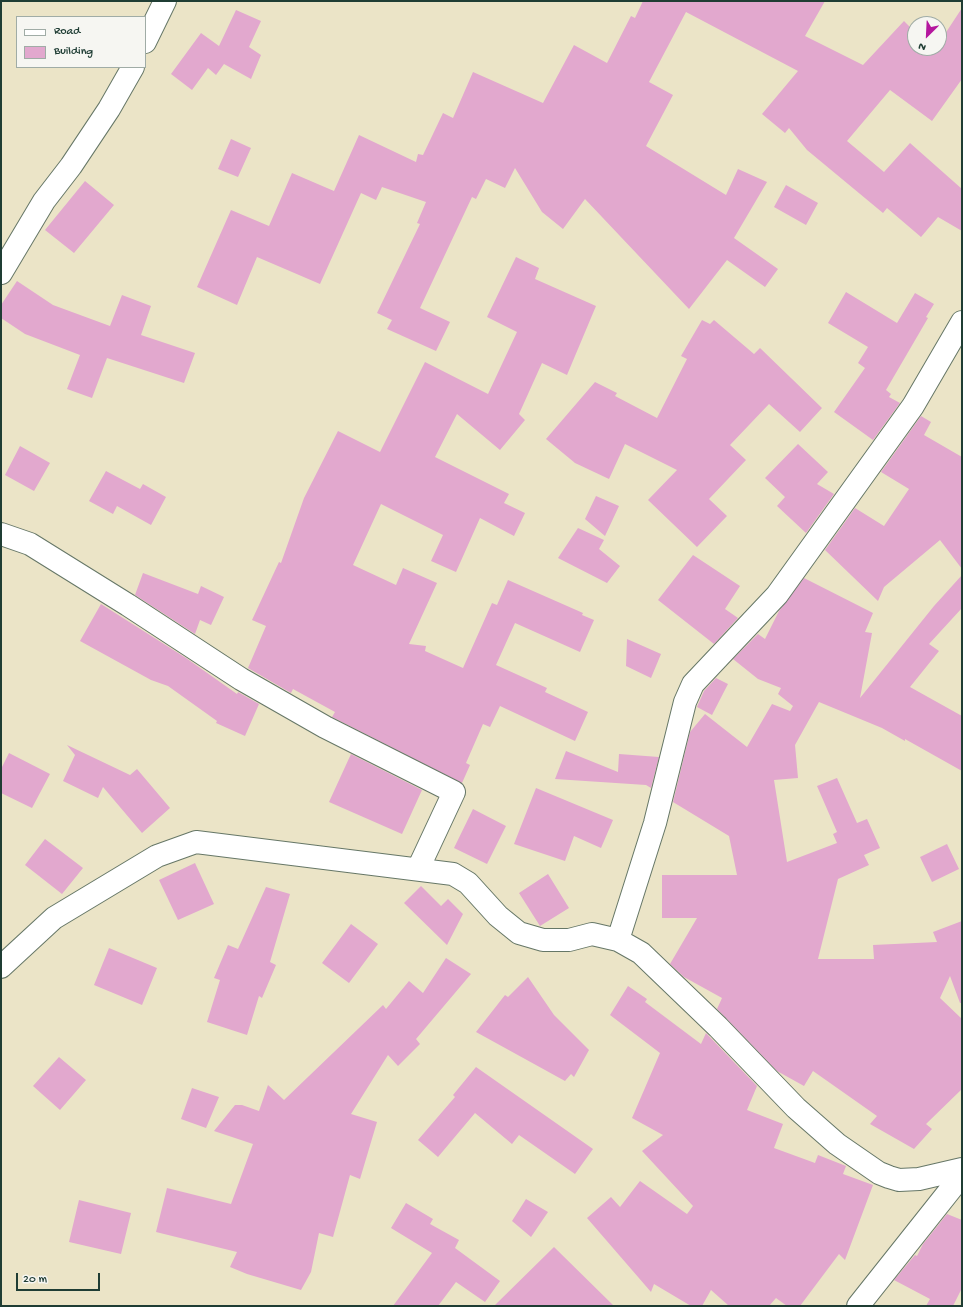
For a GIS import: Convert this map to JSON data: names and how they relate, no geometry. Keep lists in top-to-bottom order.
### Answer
{
  "legend": ["Road", "Building"],
  "scale_bar": "20 m",
  "north": "bottom left"
}
